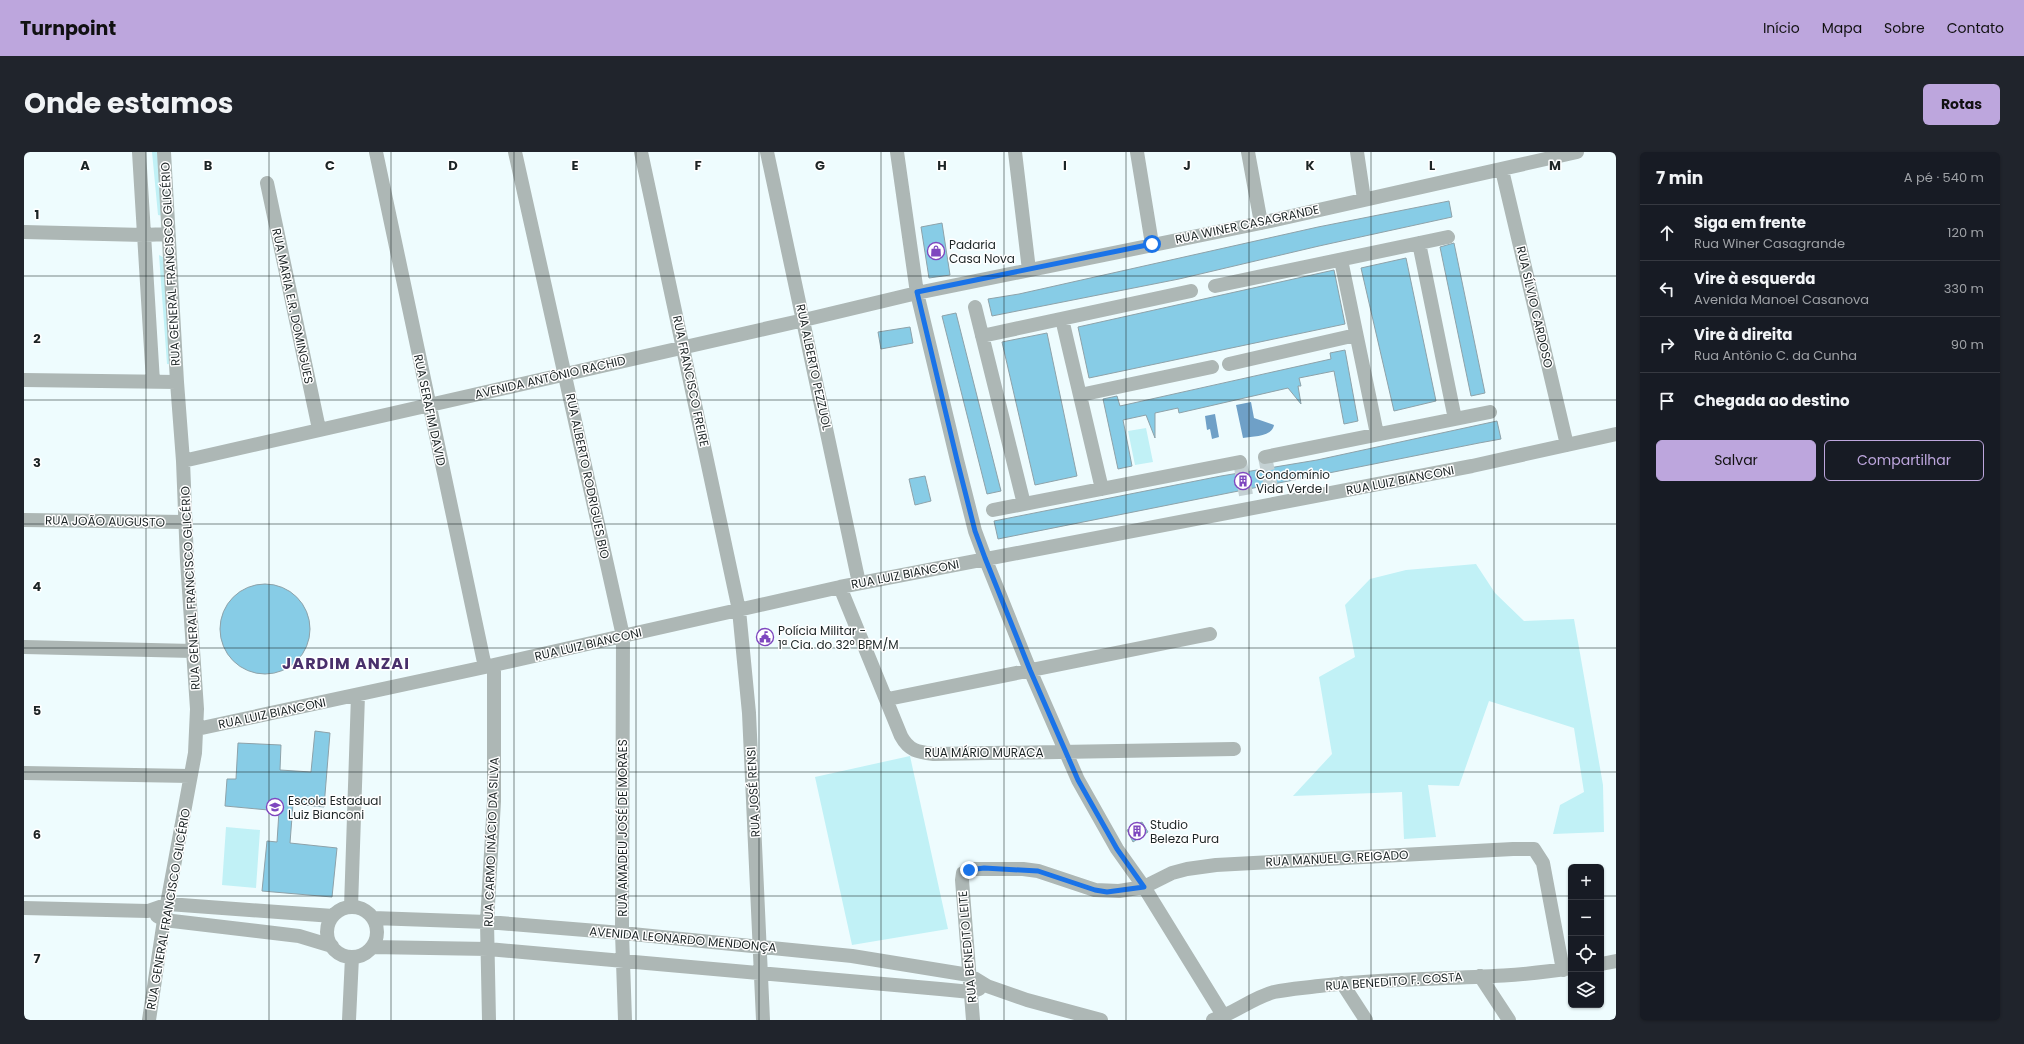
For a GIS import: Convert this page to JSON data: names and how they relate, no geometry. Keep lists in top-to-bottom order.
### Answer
{
  "streets": {
    "street": [
      "RUA WINER CASAGRANDE",
      "RUA GENERAL FRANCISCO GLICÉRIO",
      "RUA MARIA E.R. DOMINGUES",
      "RUA SÍLVIO CARDOSO",
      "RUA ALBERTO PEZZUOL",
      "AVENIDA ANTÔNIO RACHID",
      "RUA FRANCISCO FREIRE",
      "RUA SERAFIM DAVID",
      "RUA ALBERTO RODRIGUES BIO",
      "RUA LUIZ BIANCONI",
      "RUA JOÃO AUGUSTO",
      "RUA MÁRIO MURACA",
      "RUA JOSÉ RENSI",
      "RUA AMADEU JOSÉ DE MORAES",
      "RUA CARMO INÁCIO DA SILVA",
      "RUA MANUEL G. REIGADO",
      "AVENIDA LEONARDO MENDONÇA",
      "RUA BENEDITO LEITE",
      "RUA BENEDITO F. COSTA"
    ]
  },
  "crossings": [
    ["RUA WINER CASAGRANDE", "RUA SÍLVIO CARDOSO"],
    ["RUA WINER CASAGRANDE", "AVENIDA ANTÔNIO RACHID"],
    ["RUA GENERAL FRANCISCO GLICÉRIO", "AVENIDA ANTÔNIO RACHID"],
    ["RUA GENERAL FRANCISCO GLICÉRIO", "RUA LUIZ BIANCONI"],
    ["RUA GENERAL FRANCISCO GLICÉRIO", "RUA JOÃO AUGUSTO"],
    ["RUA MARIA E.R. DOMINGUES", "AVENIDA ANTÔNIO RACHID"],
    ["RUA SÍLVIO CARDOSO", "RUA LUIZ BIANCONI"],
    ["RUA ALBERTO PEZZUOL", "AVENIDA ANTÔNIO RACHID"],
    ["RUA ALBERTO PEZZUOL", "RUA LUIZ BIANCONI"],
    ["AVENIDA ANTÔNIO RACHID", "RUA FRANCISCO FREIRE"],
    ["AVENIDA ANTÔNIO RACHID", "RUA SERAFIM DAVID"],
    ["AVENIDA ANTÔNIO RACHID", "RUA ALBERTO RODRIGUES BIO"],
    ["RUA FRANCISCO FREIRE", "RUA LUIZ BIANCONI"],
    ["RUA FRANCISCO FREIRE", "RUA JOSÉ RENSI"],
    ["RUA SERAFIM DAVID", "RUA LUIZ BIANCONI"],
    ["RUA SERAFIM DAVID", "RUA CARMO INÁCIO DA SILVA"],
    ["RUA ALBERTO RODRIGUES BIO", "RUA LUIZ BIANCONI"],
    ["RUA ALBERTO RODRIGUES BIO", "RUA AMADEU JOSÉ DE MORAES"],
    ["RUA LUIZ BIANCONI", "RUA MÁRIO MURACA"],
    ["RUA LUIZ BIANCONI", "RUA JOSÉ RENSI"],
    ["RUA LUIZ BIANCONI", "RUA AMADEU JOSÉ DE MORAES"],
    ["RUA LUIZ BIANCONI", "RUA CARMO INÁCIO DA SILVA"],
    ["RUA JOSÉ RENSI", "AVENIDA LEONARDO MENDONÇA"],
    ["RUA AMADEU JOSÉ DE MORAES", "AVENIDA LEONARDO MENDONÇA"],
    ["RUA CARMO INÁCIO DA SILVA", "AVENIDA LEONARDO MENDONÇA"],
    ["RUA MANUEL G. REIGADO", "RUA BENEDITO LEITE"],
    ["RUA MANUEL G. REIGADO", "RUA BENEDITO F. COSTA"],
    ["AVENIDA LEONARDO MENDONÇA", "RUA BENEDITO LEITE"]
  ],
  "districts": ["JARDIM ANZAI"],
  "places": {
    "shop": ["Padaria Casa Nova"],
    "building": ["Condomínio Vida Verde I", "Studio Beleza Pura"],
    "public building": ["Polícia Militar - 1ª Cia. do 32º BPM/M"],
    "school or university": ["Escola Estadual Luiz Bianconi"]
  },
  "page": {
    "header": "Turnpoint",
    "nav": [
      "Início",
      "Mapa",
      "Sobre",
      "Contato"
    ],
    "title": "Onde estamos",
    "buttons": [
      "Rotas",
      ["Salvar", "Compartilhar"]
    ],
    "heading": ["7 min", "A pé · 540 m"],
    "list": [
      ["Siga em frente", "Rua Winer Casagrande", "120 m"],
      ["Vire à esquerda", "Avenida Manoel Casanova", "330 m"],
      ["Vire à direita", "Rua Antônio C. da Cunha", "90 m"],
      "Chegada ao destino"
    ],
    "map_buttons": ["+", "−"]
  },
  "grid": {
    "columns": [
      "A",
      "B",
      "C",
      "D",
      "E",
      "F",
      "G",
      "H",
      "I",
      "J",
      "K",
      "L",
      "M"
    ],
    "rows": [
      "1",
      "2",
      "3",
      "4",
      "5",
      "6",
      "7"
    ]
  }
}
